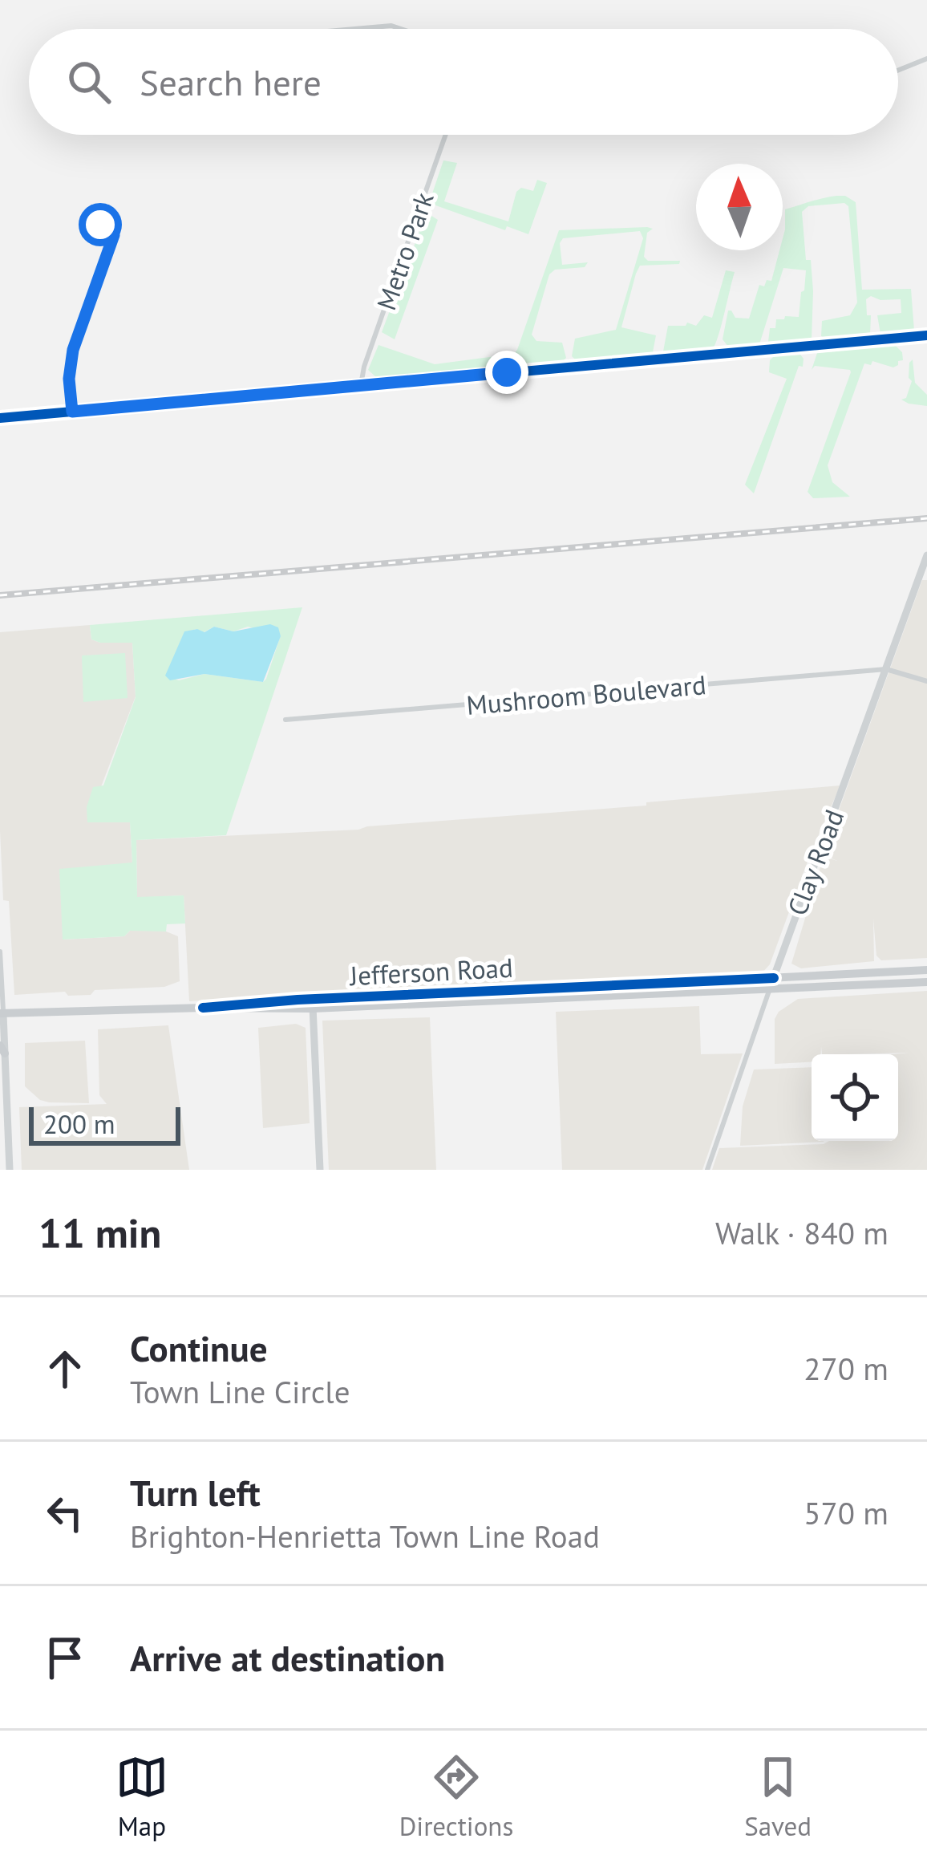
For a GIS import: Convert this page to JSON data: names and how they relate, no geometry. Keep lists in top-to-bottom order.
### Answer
{
  "streets": {
    "main road": ["Jefferson Road"],
    "street": ["Metro Park", "Mushroom Boulevard", "Clay Road"]
  },
  "crossings": [
    ["Mushroom Boulevard", "Clay Road"],
    ["Clay Road", "Jefferson Road"]
  ],
  "scale_bar": "200 m",
  "north": "top",
  "page": {
    "search": "Search here",
    "scale": "200 m",
    "heading": ["11 min", "Walk · 840 m"],
    "list": [
      ["Continue", "Town Line Circle", "270 m"],
      ["Turn left", "Brighton-Henrietta Town Line Road", "570 m"],
      "Arrive at destination"
    ],
    "nav": ["Map", "Directions", "Saved"]
  }
}
